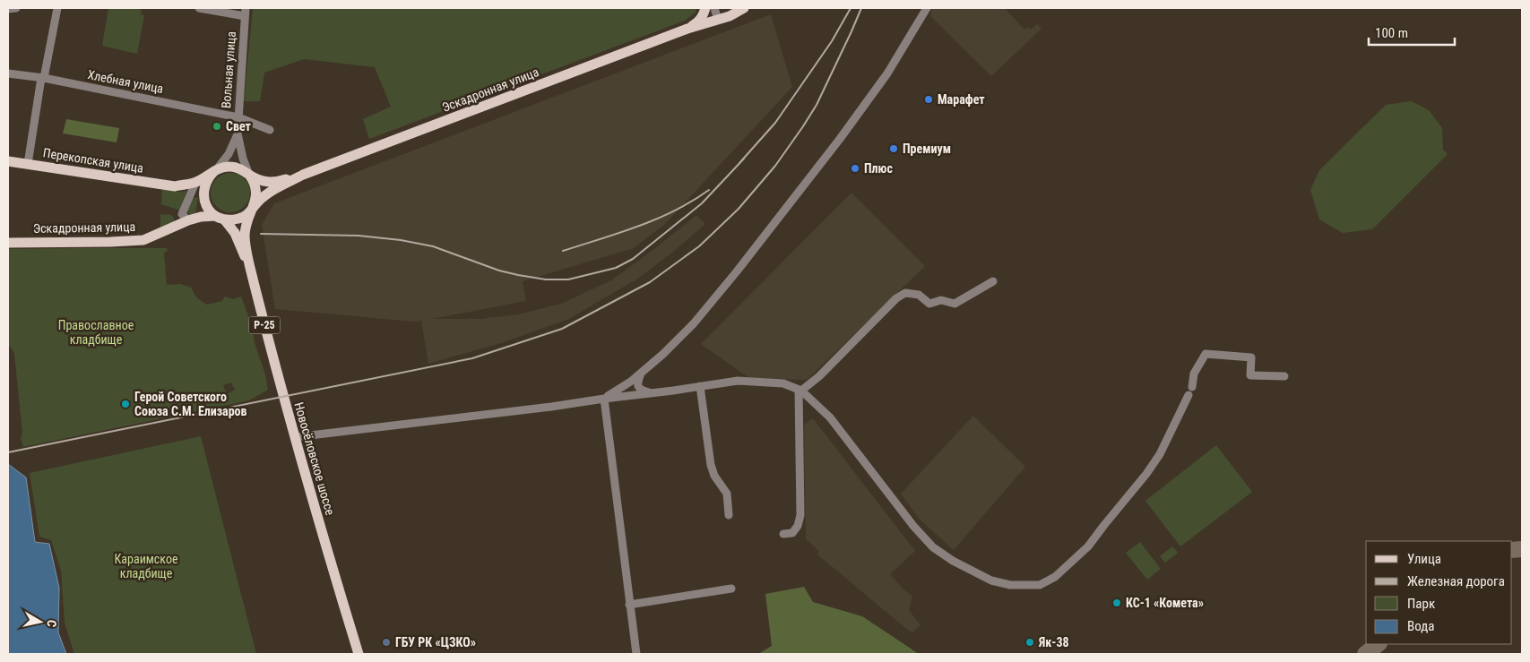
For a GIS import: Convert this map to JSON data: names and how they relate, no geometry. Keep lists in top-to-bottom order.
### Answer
{
  "streets": {
    "main road": [
      "Эскадронная улица",
      "Перекопская улица",
      "Р-25",
      "Новосёловское шоссе"
    ],
    "street": ["Вольная улица", "Хлебная улица"]
  },
  "crossings": [
    ["Вольная улица", "Хлебная улица"]
  ],
  "parks": ["Православное кладбище", "Караимское кладбище"],
  "places": [
    "Марафет",
    "Свет",
    "Премиум",
    "Плюс",
    "Герой Советского Союза С.М. Елизаров",
    "КС-1 «Комета»",
    "ГБУ РК «ЦЗКО»",
    "Як-38"
  ],
  "legend": [
    "Улица",
    "Железная дорога",
    "Парк",
    "Вода"
  ],
  "scale_bar": "100 m",
  "north": "right"
}
